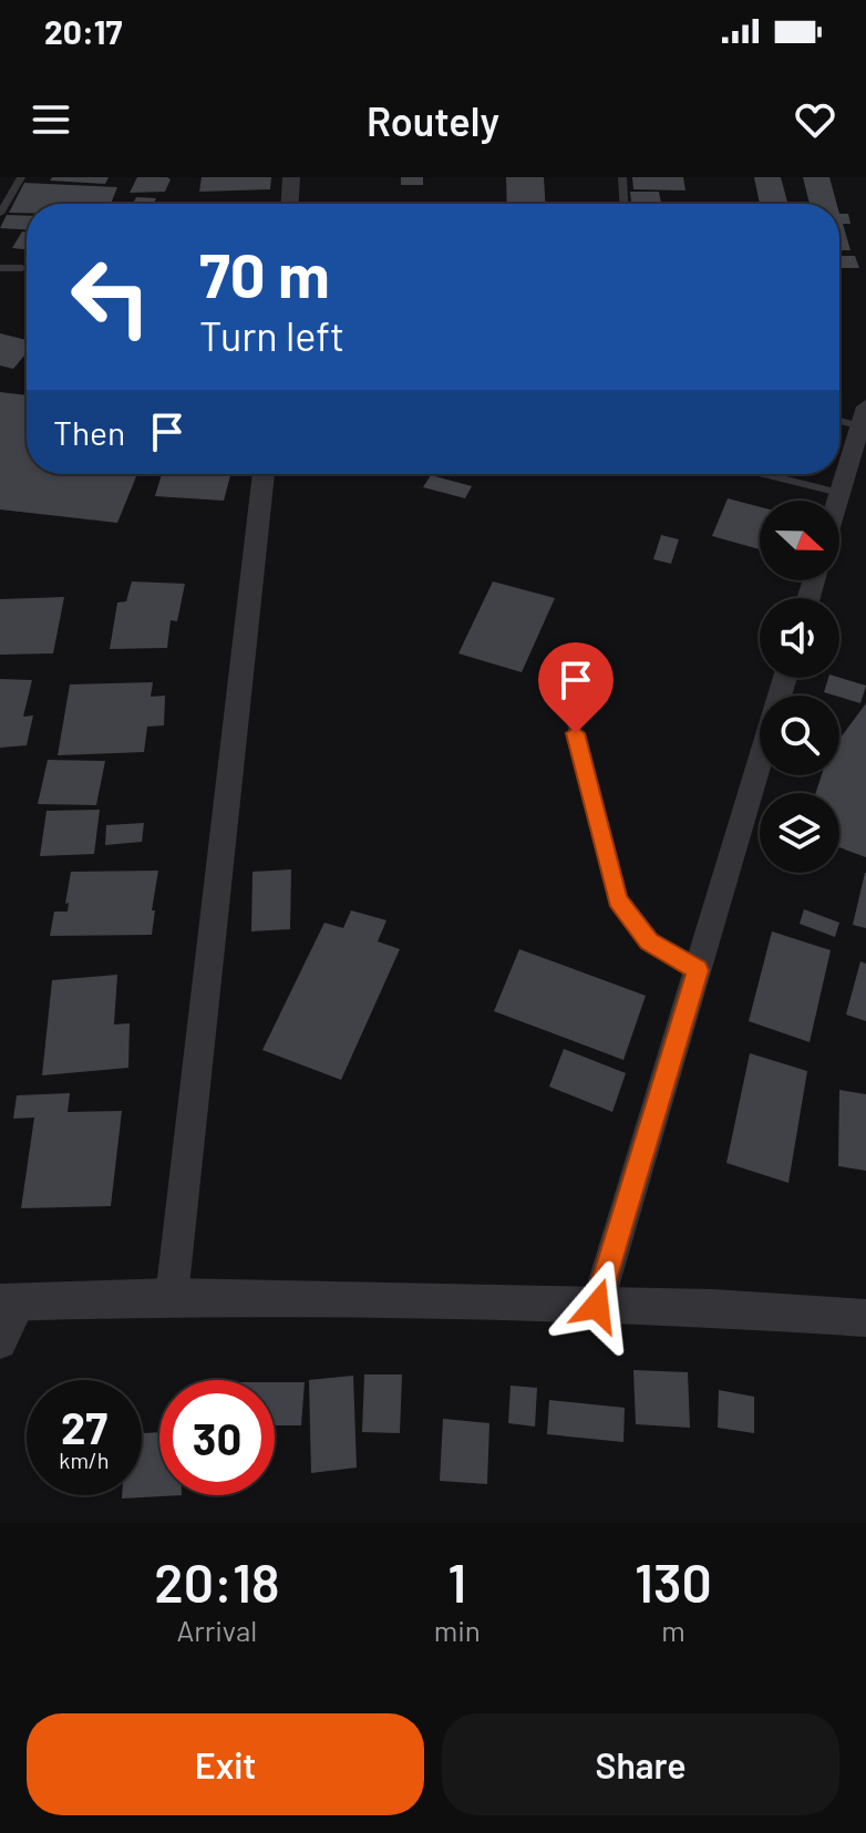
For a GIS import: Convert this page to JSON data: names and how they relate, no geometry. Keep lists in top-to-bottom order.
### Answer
{
  "north": "right",
  "page": {
    "status": "20:17",
    "header": "Routely",
    "turn": ["70 m", "Turn left"],
    "then": "Then",
    "speed": "27 km/h",
    "limit": "30",
    "eta": [
      "20:18",
      "Arrival",
      "1",
      "min",
      "130",
      "m"
    ],
    "buttons": ["Exit", "Share"]
  }
}
